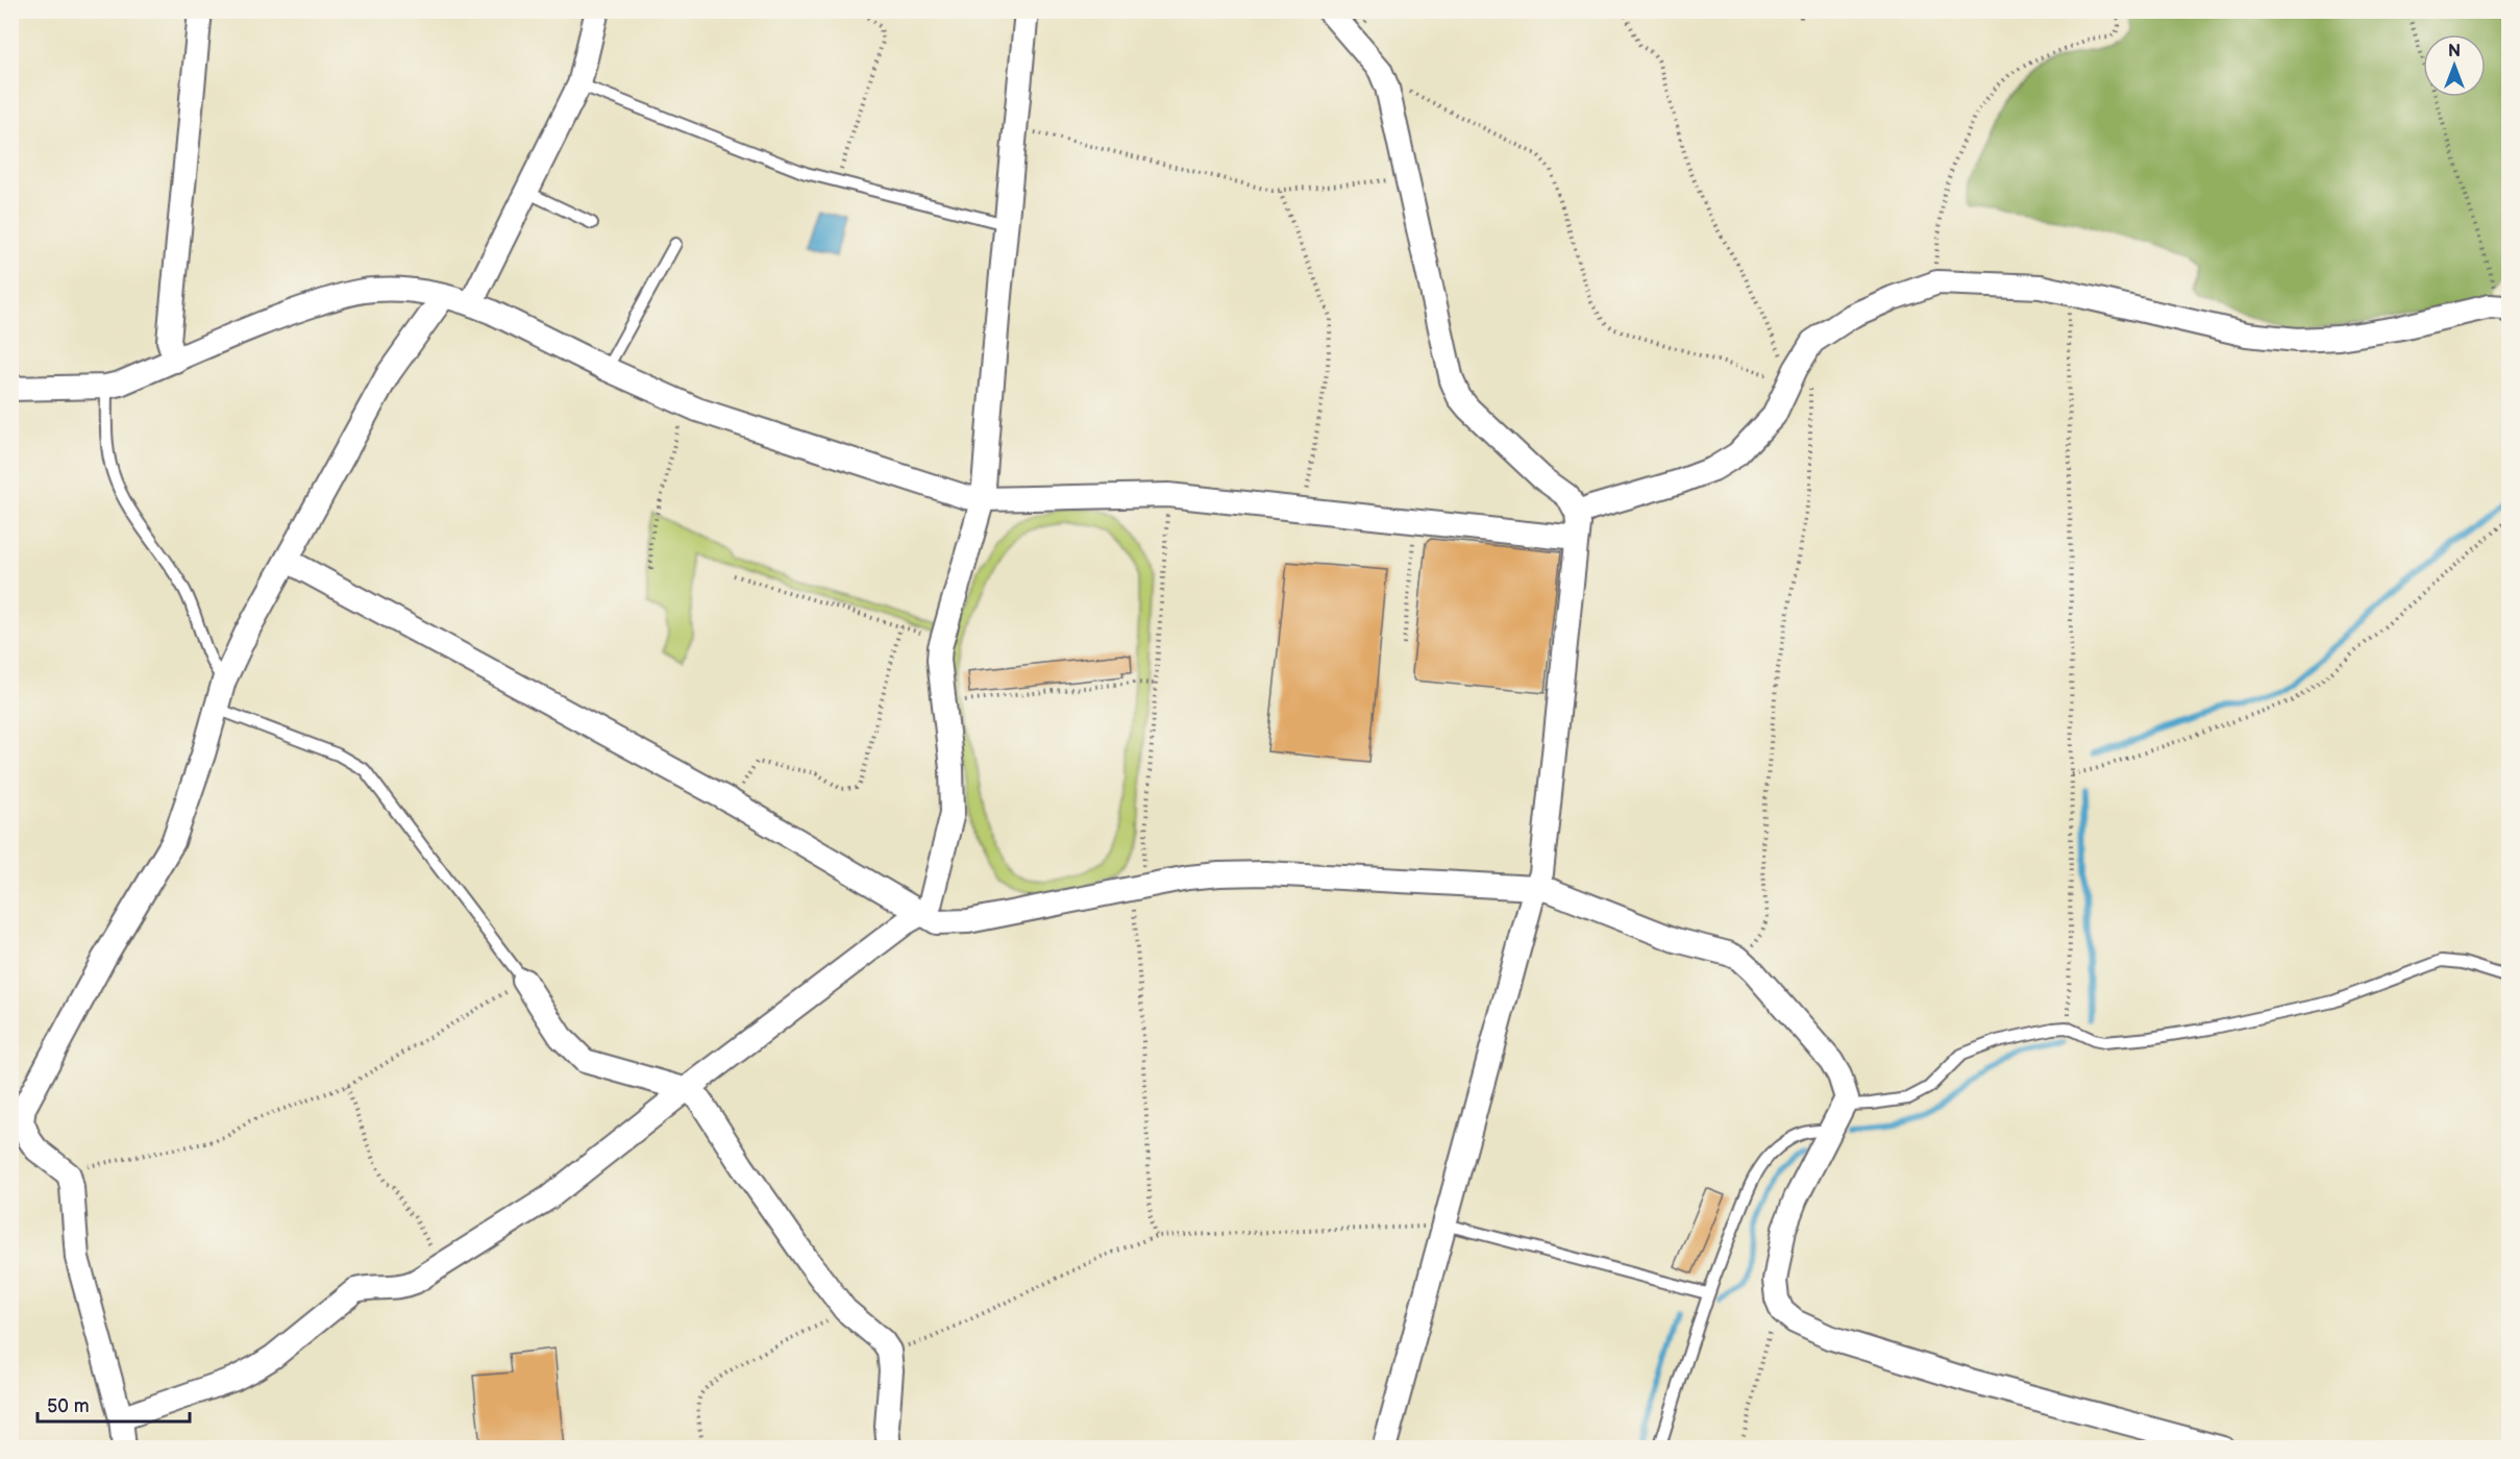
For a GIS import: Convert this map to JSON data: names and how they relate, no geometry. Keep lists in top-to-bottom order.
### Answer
{
  "scale_bar": "50 m",
  "north": "top"
}
